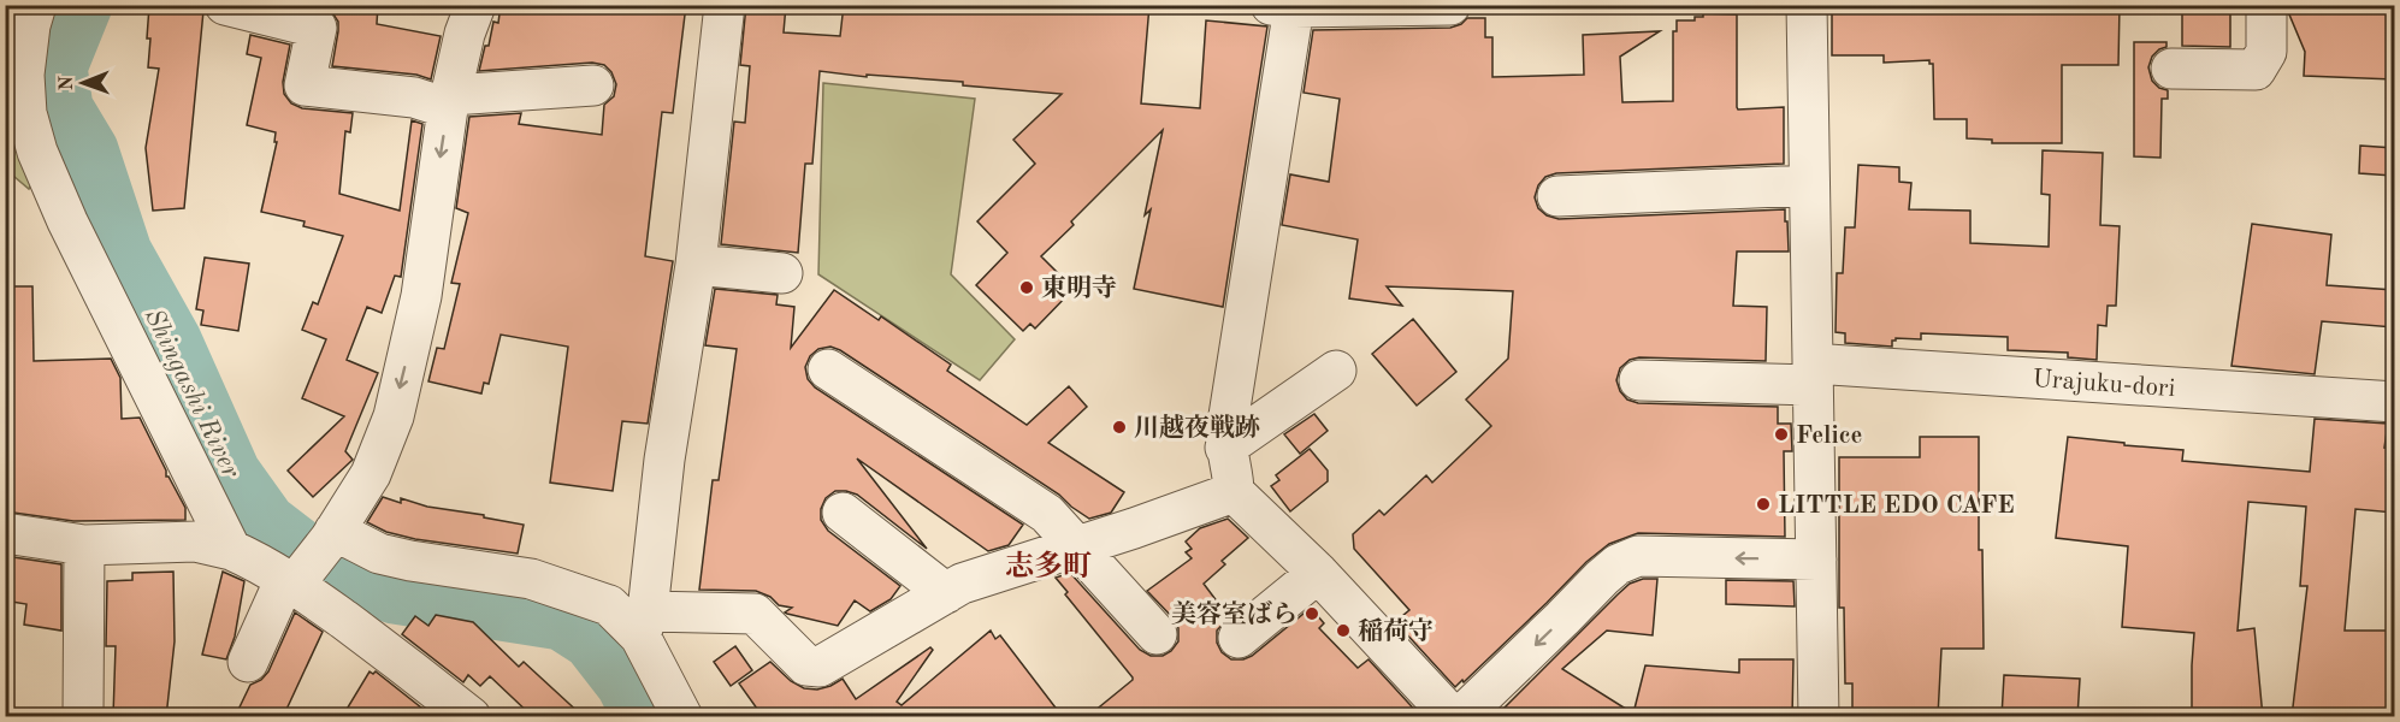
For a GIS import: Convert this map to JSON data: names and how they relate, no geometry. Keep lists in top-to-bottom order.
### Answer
{
  "streets": {
    "street": ["Urajuku-dori"]
  },
  "districts": ["志多町"],
  "water": ["Shingashi River"],
  "places": [
    "東明寺",
    "川越夜戦跡",
    "Felice",
    "LITTLE EDO CAFE",
    "美容室ばら",
    "稲荷守"
  ],
  "north": "left"
}
